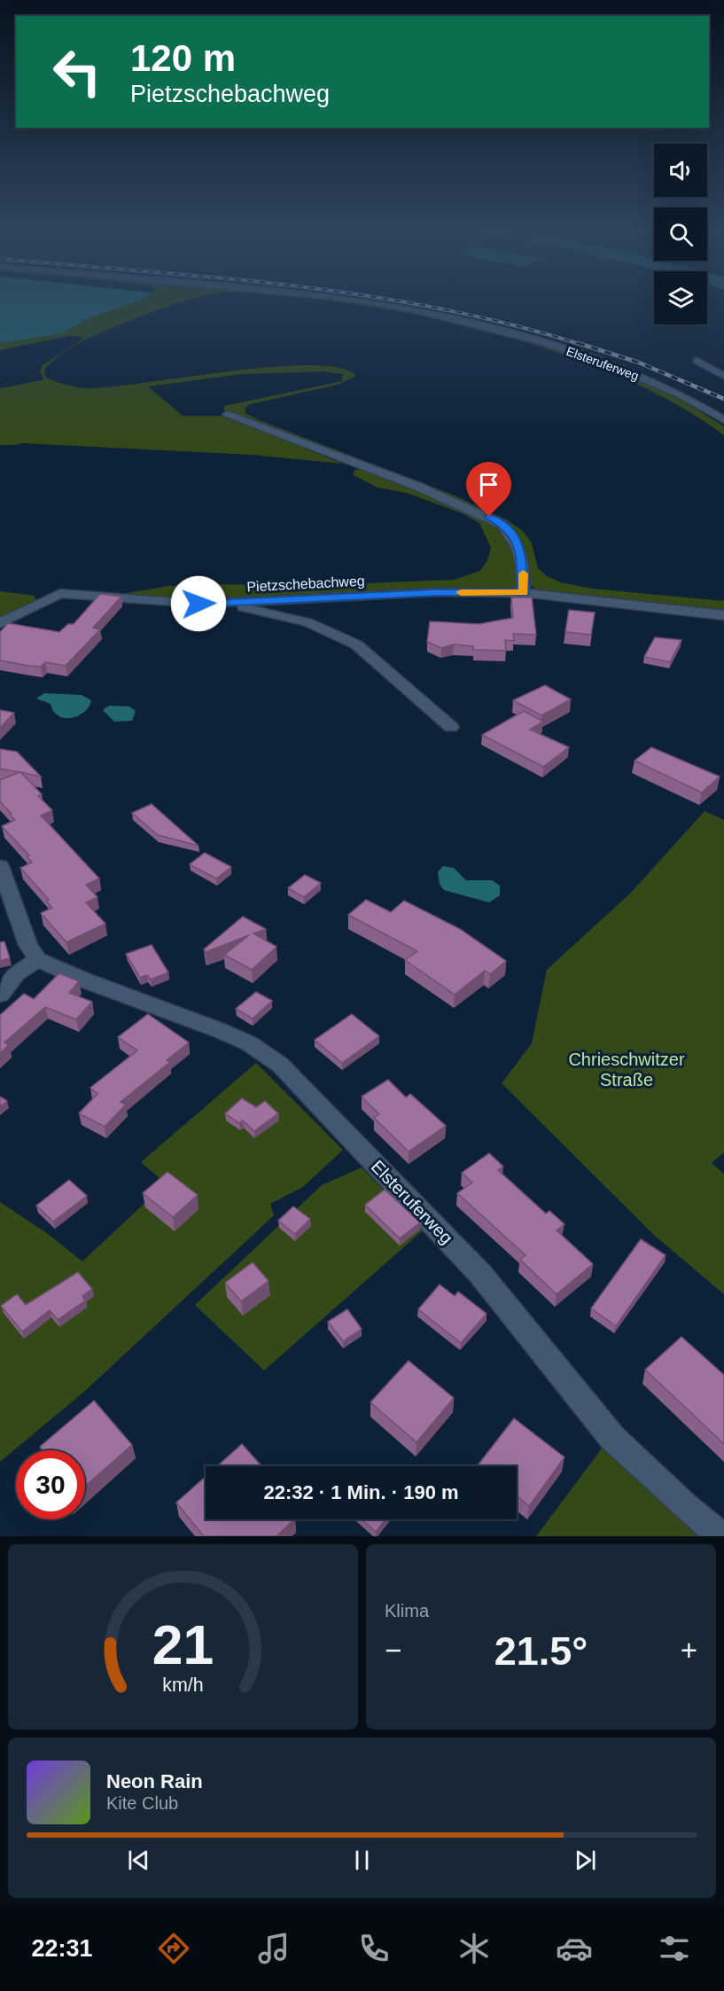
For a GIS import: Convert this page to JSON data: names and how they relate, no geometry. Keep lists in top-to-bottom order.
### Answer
{
  "streets": {
    "street": ["Elsteruferweg", "Pietzschebachweg"]
  },
  "parks": ["Chrieschwitzer Straße"],
  "page": {
    "turn": ["120 m", "Pietzschebachweg"],
    "limit": "30",
    "trip": "22:32 · 1 Min. · 190 m",
    "tile": "Klima",
    "heat": ["−", "21.5°", "+"],
    "song": ["Neon Rain", "Kite Club"],
    "tabs": "22:31",
    "gauge": ["21", "km/h"]
  }
}
